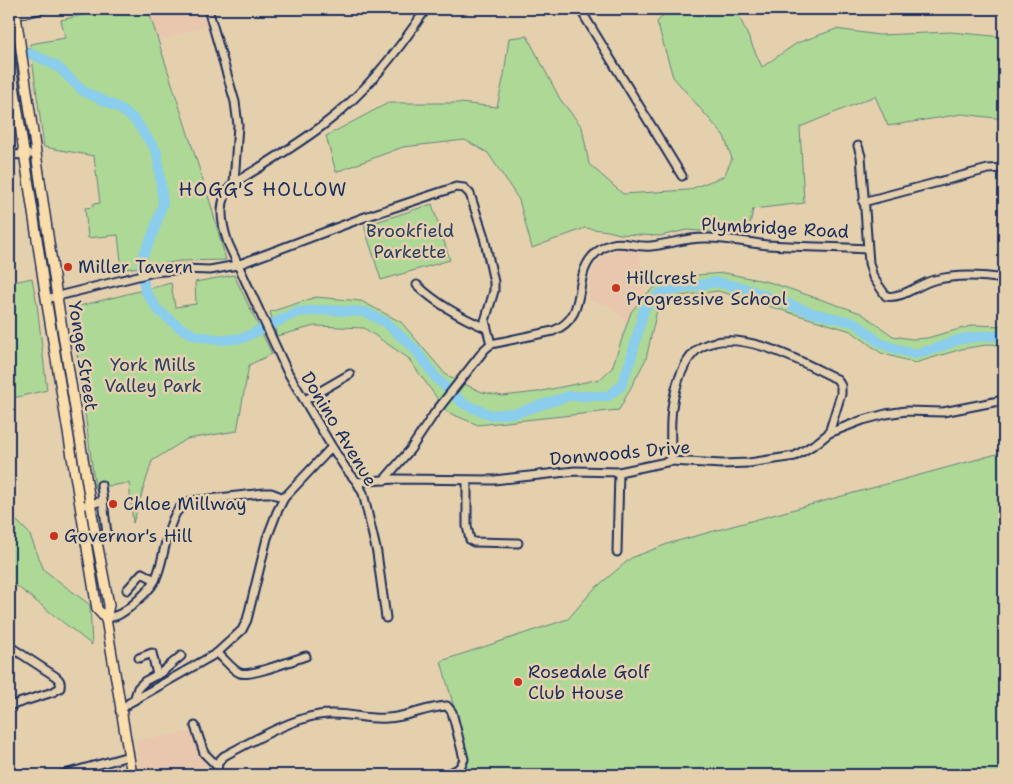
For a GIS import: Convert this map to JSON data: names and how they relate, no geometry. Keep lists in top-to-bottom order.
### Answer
{
  "streets": {
    "main road": ["Yonge Street"],
    "street": ["Plymbridge Road", "Donino Avenue", "Donwoods Drive"]
  },
  "crossings": [
    ["Donino Avenue", "Donwoods Drive"]
  ],
  "districts": ["HOGG'S HOLLOW"],
  "parks": ["Brookfield Parkette", "York Mills Valley Park"],
  "places": [
    "Miller Tavern",
    "Hillcrest Progressive School",
    "Chloe Millway",
    "Governor's Hill",
    "Rosedale Golf Club House"
  ]
}
